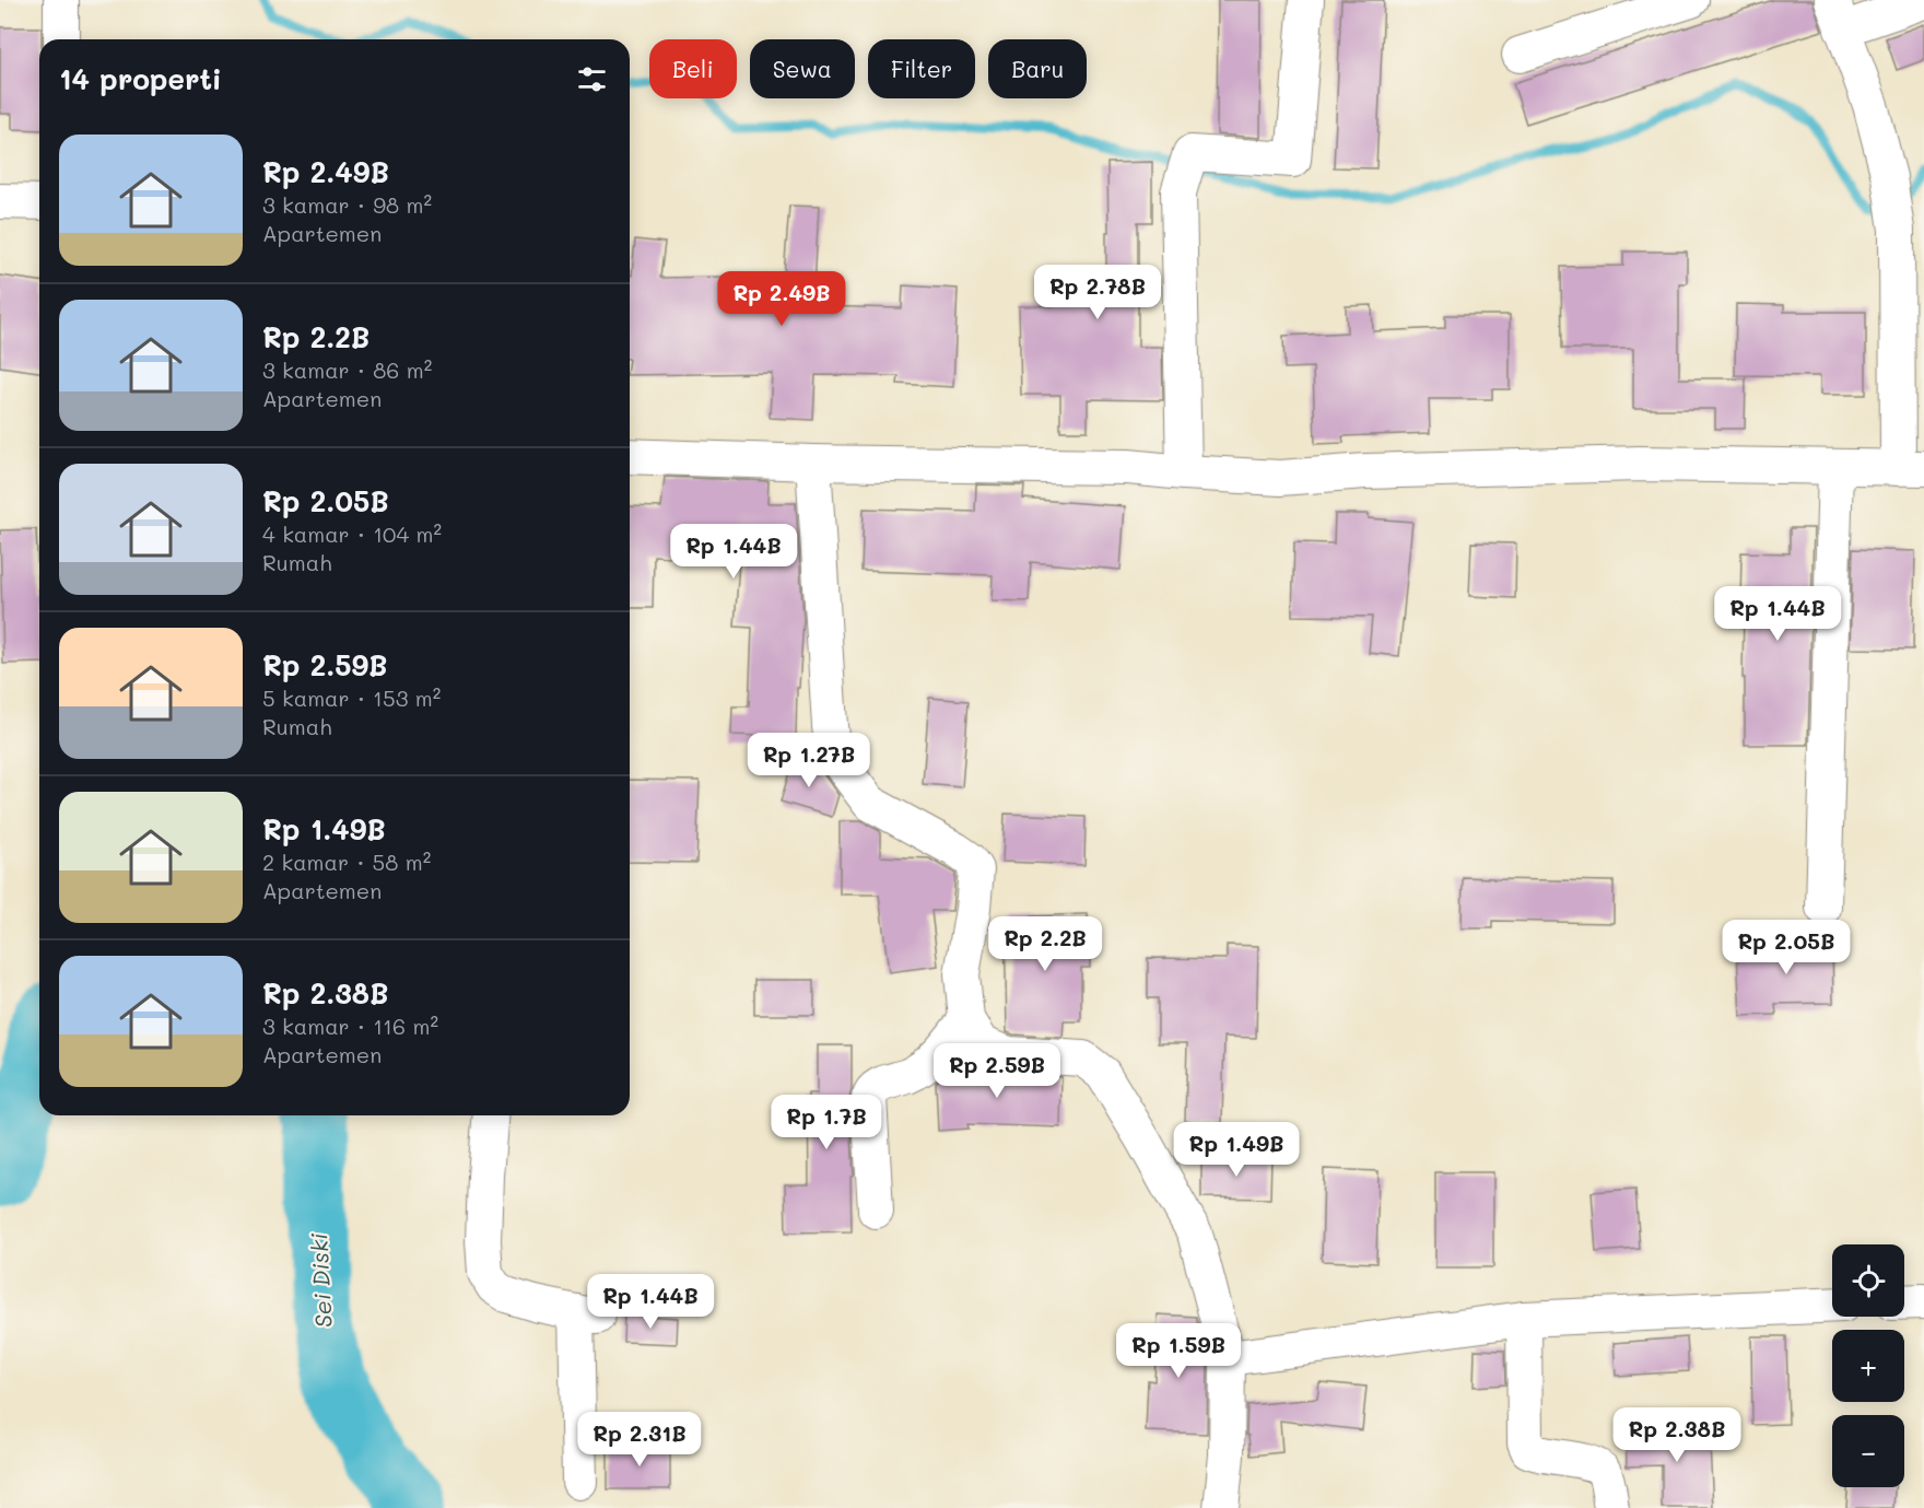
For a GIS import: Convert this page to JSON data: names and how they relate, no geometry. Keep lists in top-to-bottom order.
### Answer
{
  "water": ["Sei Diski"],
  "page": {
    "chip": [
      "Beli",
      "Sewa",
      "Filter",
      "Baru"
    ],
    "heading": "14 properti",
    "list": [
      {
        "name": "Rp 2.49B",
        "note": "3 kamar · 98 m² · Apartemen"
      },
      {
        "name": "Rp 2.2B",
        "note": "3 kamar · 86 m² · Apartemen"
      },
      {
        "name": "Rp 2.05B",
        "note": "4 kamar · 104 m² · Rumah"
      },
      {
        "name": "Rp 2.59B",
        "note": "5 kamar · 153 m² · Rumah"
      },
      {
        "name": "Rp 1.49B",
        "note": "2 kamar · 58 m² · Apartemen"
      },
      {
        "name": "Rp 2.38B",
        "note": "3 kamar · 116 m² · Apartemen"
      }
    ],
    "price": [
      "Rp 2.78B",
      "Rp 2.49B",
      "Rp 1.44B",
      "Rp 1.44B",
      "Rp 1.27B",
      "Rp 2.2B",
      "Rp 2.05B",
      "Rp 2.59B",
      "Rp 1.7B",
      "Rp 1.49B",
      "Rp 1.44B",
      "Rp 1.59B",
      "Rp 2.38B",
      "Rp 2.31B"
    ],
    "map_buttons": ["+", "−"]
  }
}
